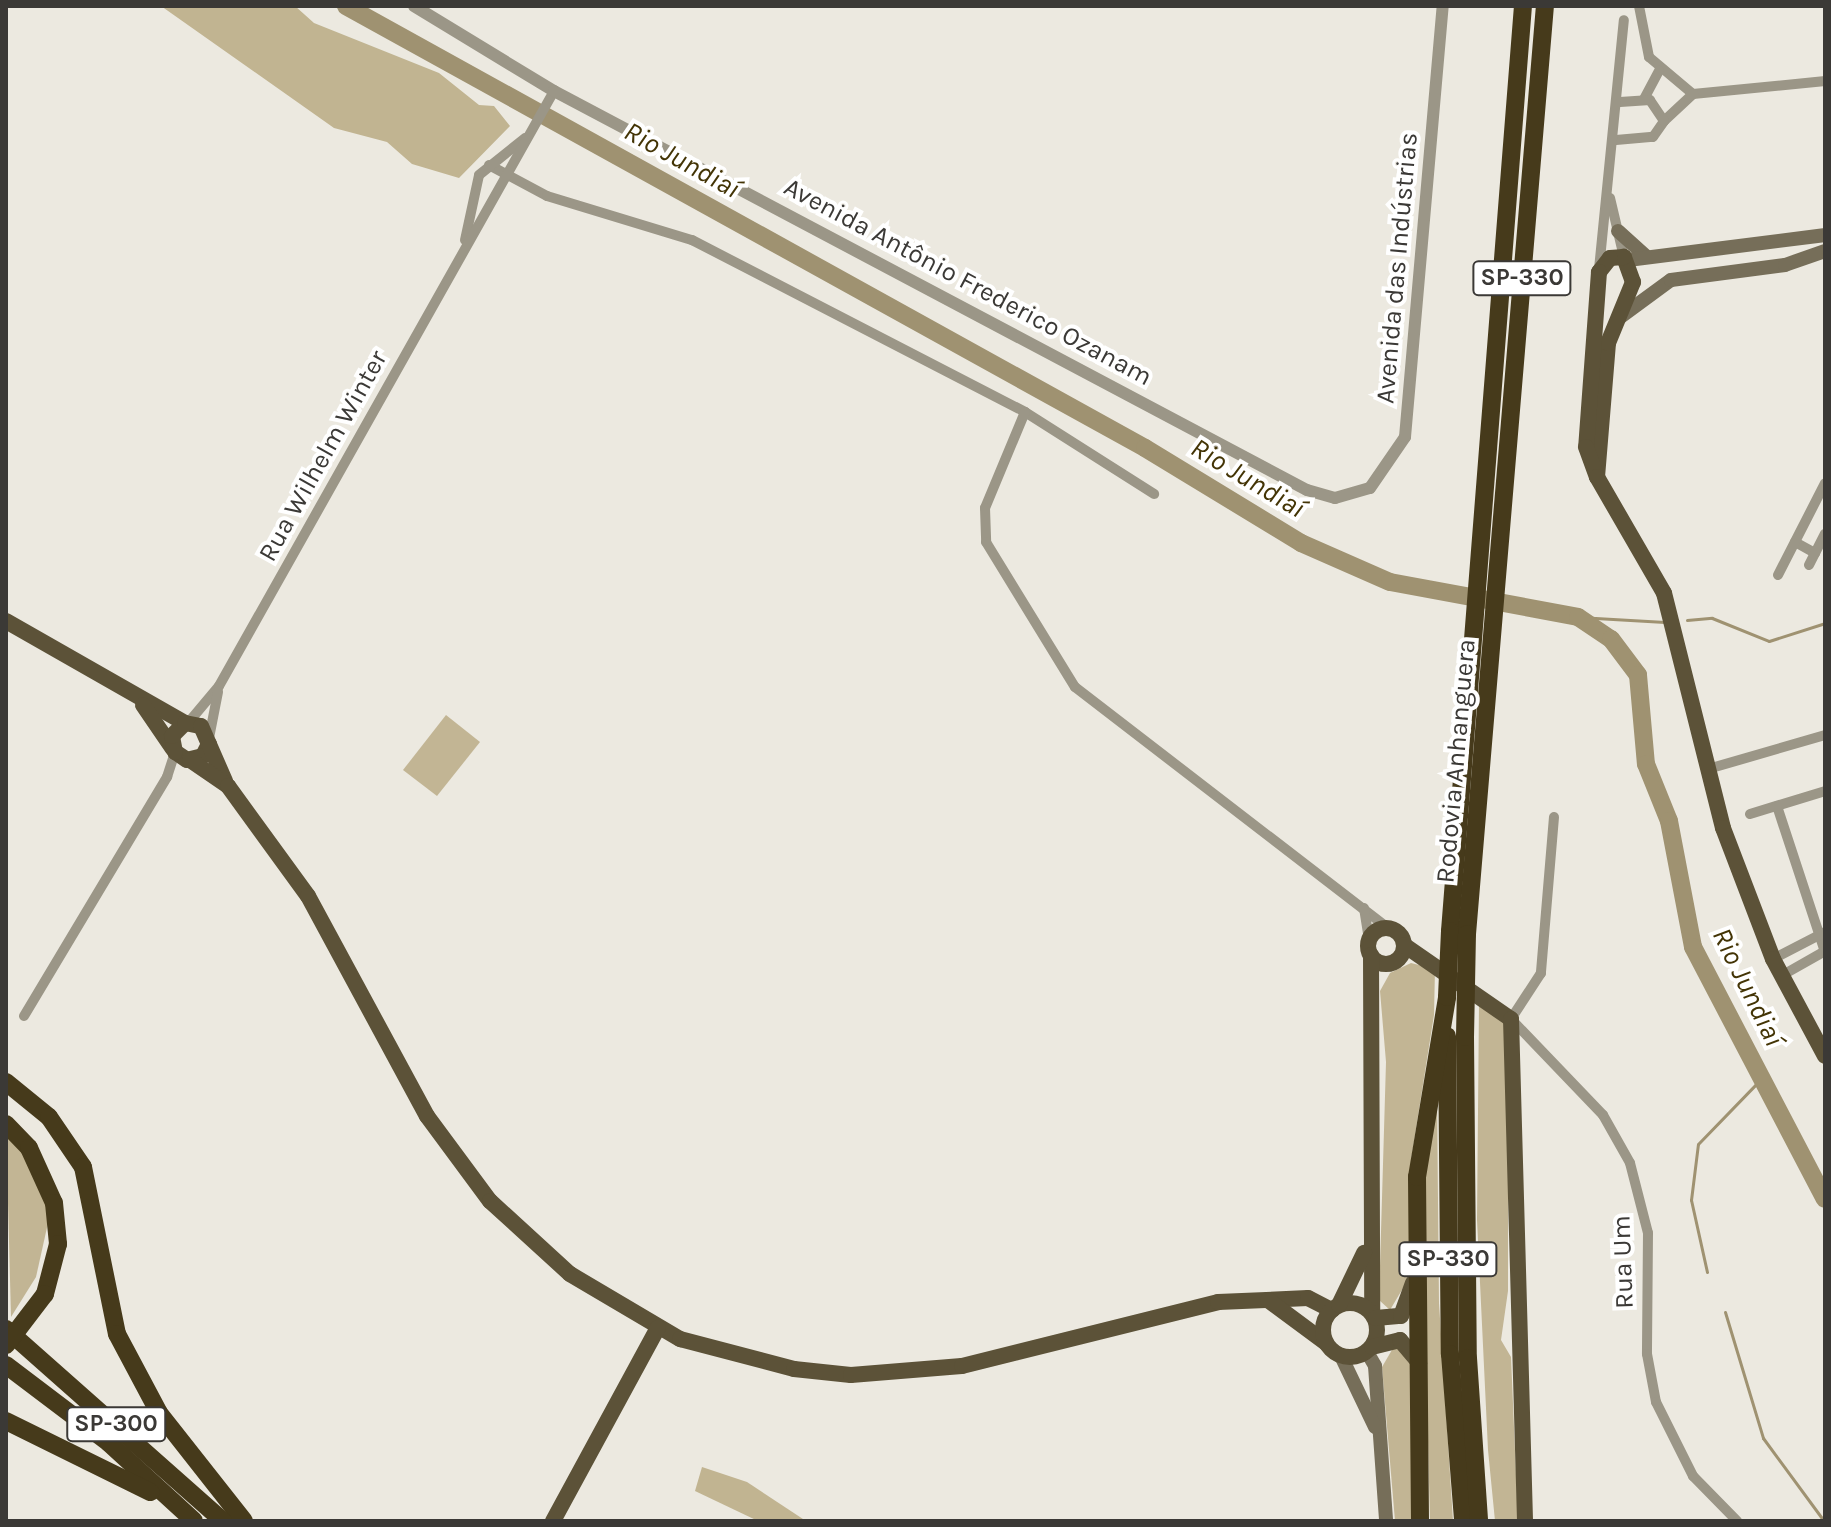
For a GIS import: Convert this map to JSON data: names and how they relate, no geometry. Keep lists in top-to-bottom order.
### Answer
{
  "streets": {
    "highway": ["SP-330", "Rodovia Anhanguera", "SP-300"],
    "street": [
      "Avenida das Indústrias",
      "Avenida Antônio Frederico Ozanam",
      "Rua Wilhelm Winter",
      "Rua Um"
    ]
  },
  "crossings": [
    ["Avenida das Indústrias", "Avenida Antônio Frederico Ozanam"]
  ],
  "water": ["Rio Jundiaí"]
}
